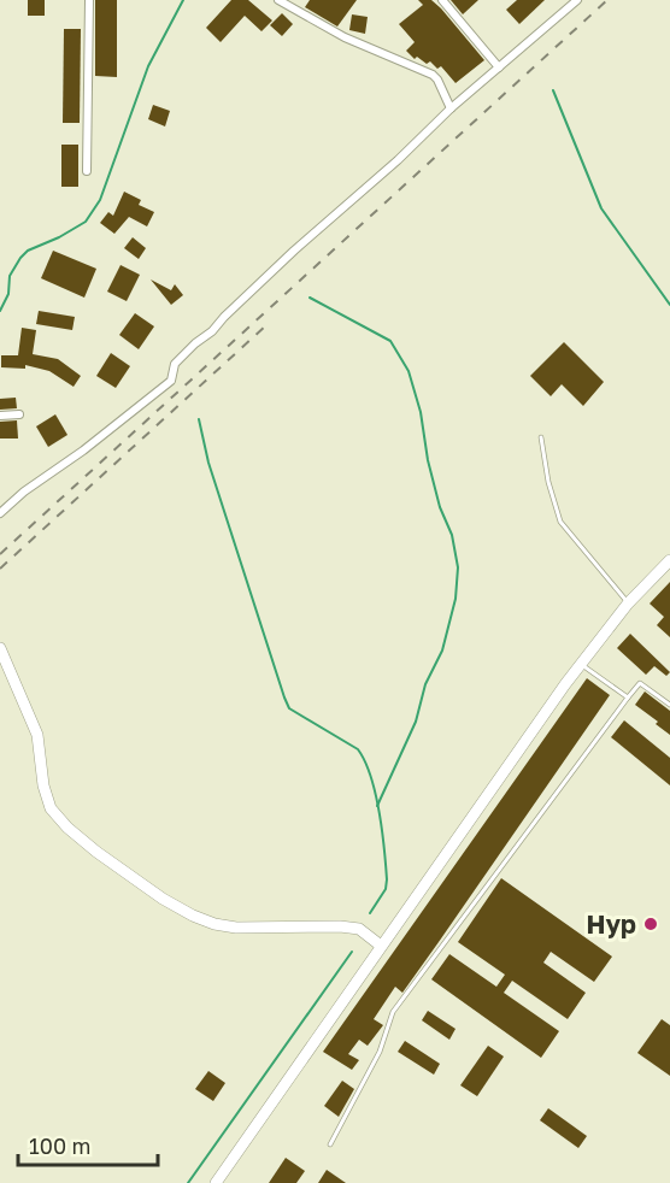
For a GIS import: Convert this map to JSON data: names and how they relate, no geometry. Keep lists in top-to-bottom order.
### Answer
{
  "places": ["Нур"],
  "scale_bar": "100 m"
}
